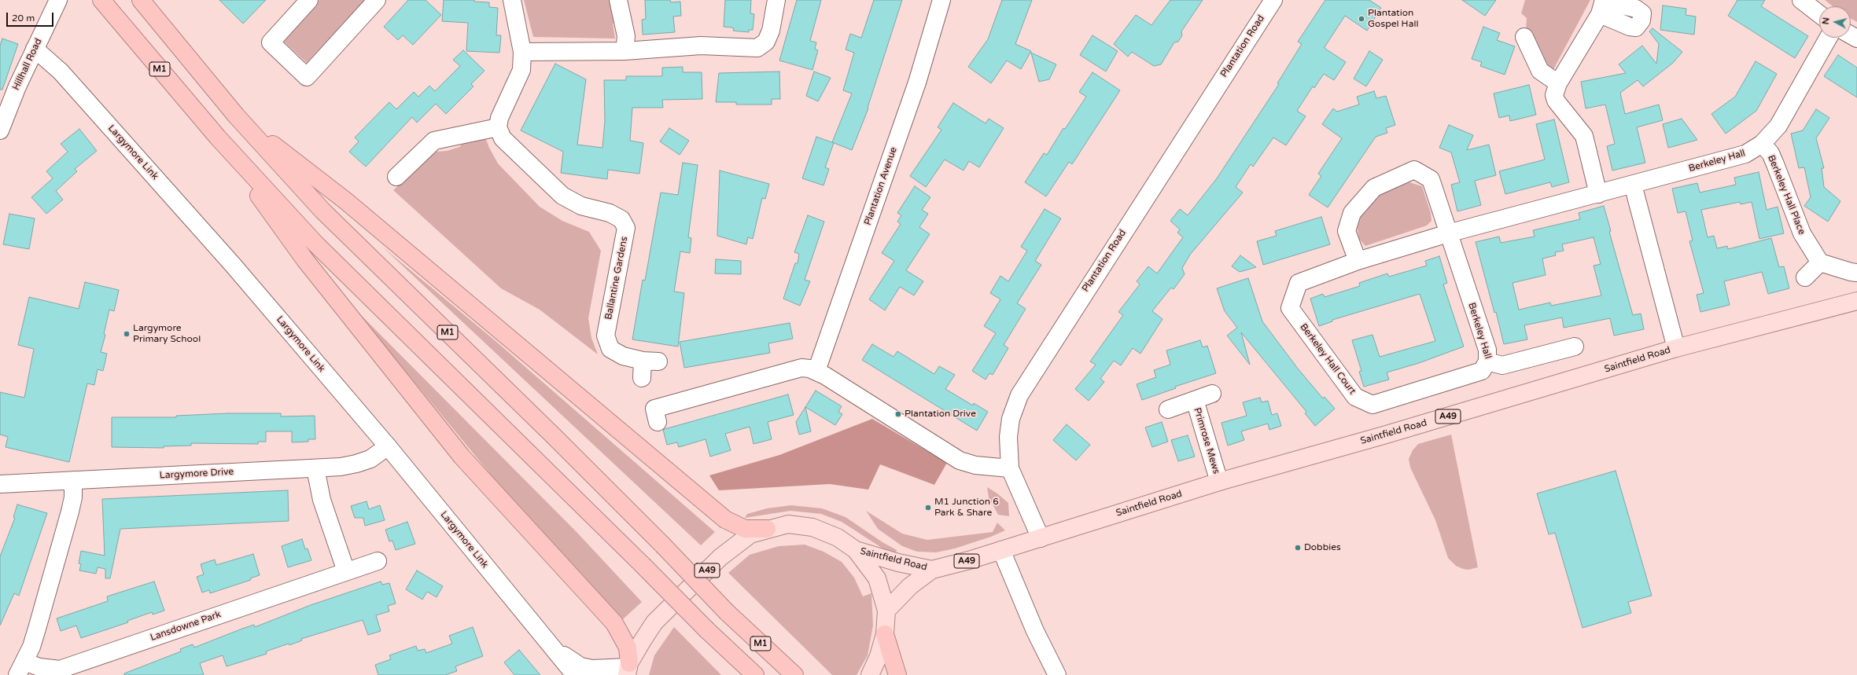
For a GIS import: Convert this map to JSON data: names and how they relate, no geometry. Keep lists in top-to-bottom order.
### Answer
{
  "streets": {
    "highway": ["M1"],
    "main road": ["Saintfield Road", "A49"],
    "street": [
      "Plantation Road",
      "Hillhall Road",
      "Largymore Link",
      "Berkeley Hall",
      "Plantation Avenue",
      "Berkeley Hall Place",
      "Ballantine Gardens",
      "Berkeley Hall Court",
      "Primrose Mews",
      "Largymore Drive",
      "Lansdowne Park"
    ]
  },
  "crossings": [
    ["Plantation Road", "Saintfield Road"],
    ["Hillhall Road", "Largymore Link"],
    ["Largymore Link", "A49"],
    ["Largymore Link", "Largymore Drive"],
    ["Berkeley Hall", "Berkeley Hall Place"],
    ["Berkeley Hall", "Berkeley Hall Court"],
    ["Saintfield Road", "A49"],
    ["Saintfield Road", "Primrose Mews"],
    ["Largymore Drive", "Lansdowne Park"]
  ],
  "places": [
    "Plantation Gospel Hall",
    "Largymore Primary School",
    "Plantation Drive",
    "M1 Junction 6 Park & Share",
    "Dobbies"
  ],
  "scale_bar": "20 m",
  "north": "left"
}
